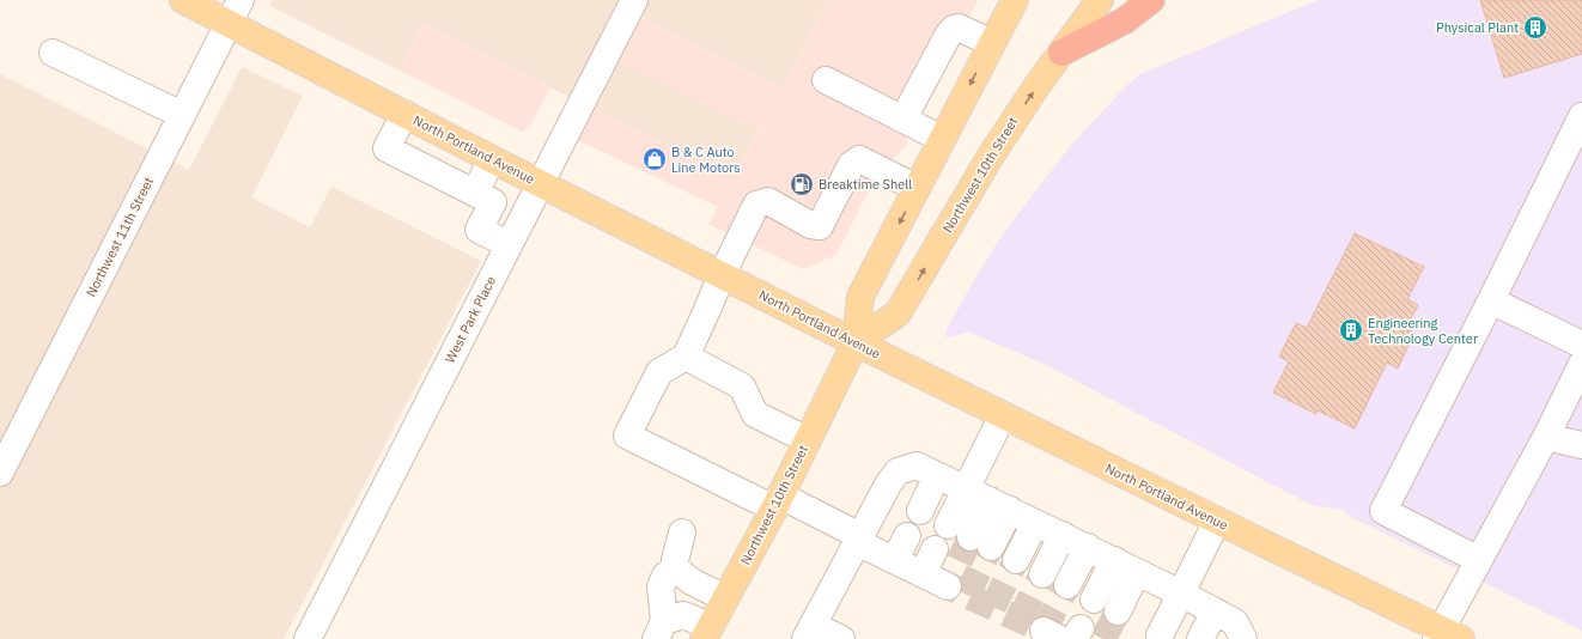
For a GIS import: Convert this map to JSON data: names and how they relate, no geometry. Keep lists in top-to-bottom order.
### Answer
{
  "streets": {
    "main road": ["North Portland Avenue", "Northwest 10th Street"],
    "street": ["Northwest 11th Street", "West Park Place"]
  },
  "crossings": [
    ["North Portland Avenue", "Northwest 10th Street"],
    ["North Portland Avenue", "Northwest 11th Street"],
    ["North Portland Avenue", "West Park Place"]
  ],
  "places": {
    "building": ["Physical Plant", "Engineering Technology Center"],
    "shop": ["B & C Auto Line Motors"],
    "fuel station": ["Breaktime Shell"]
  }
}
